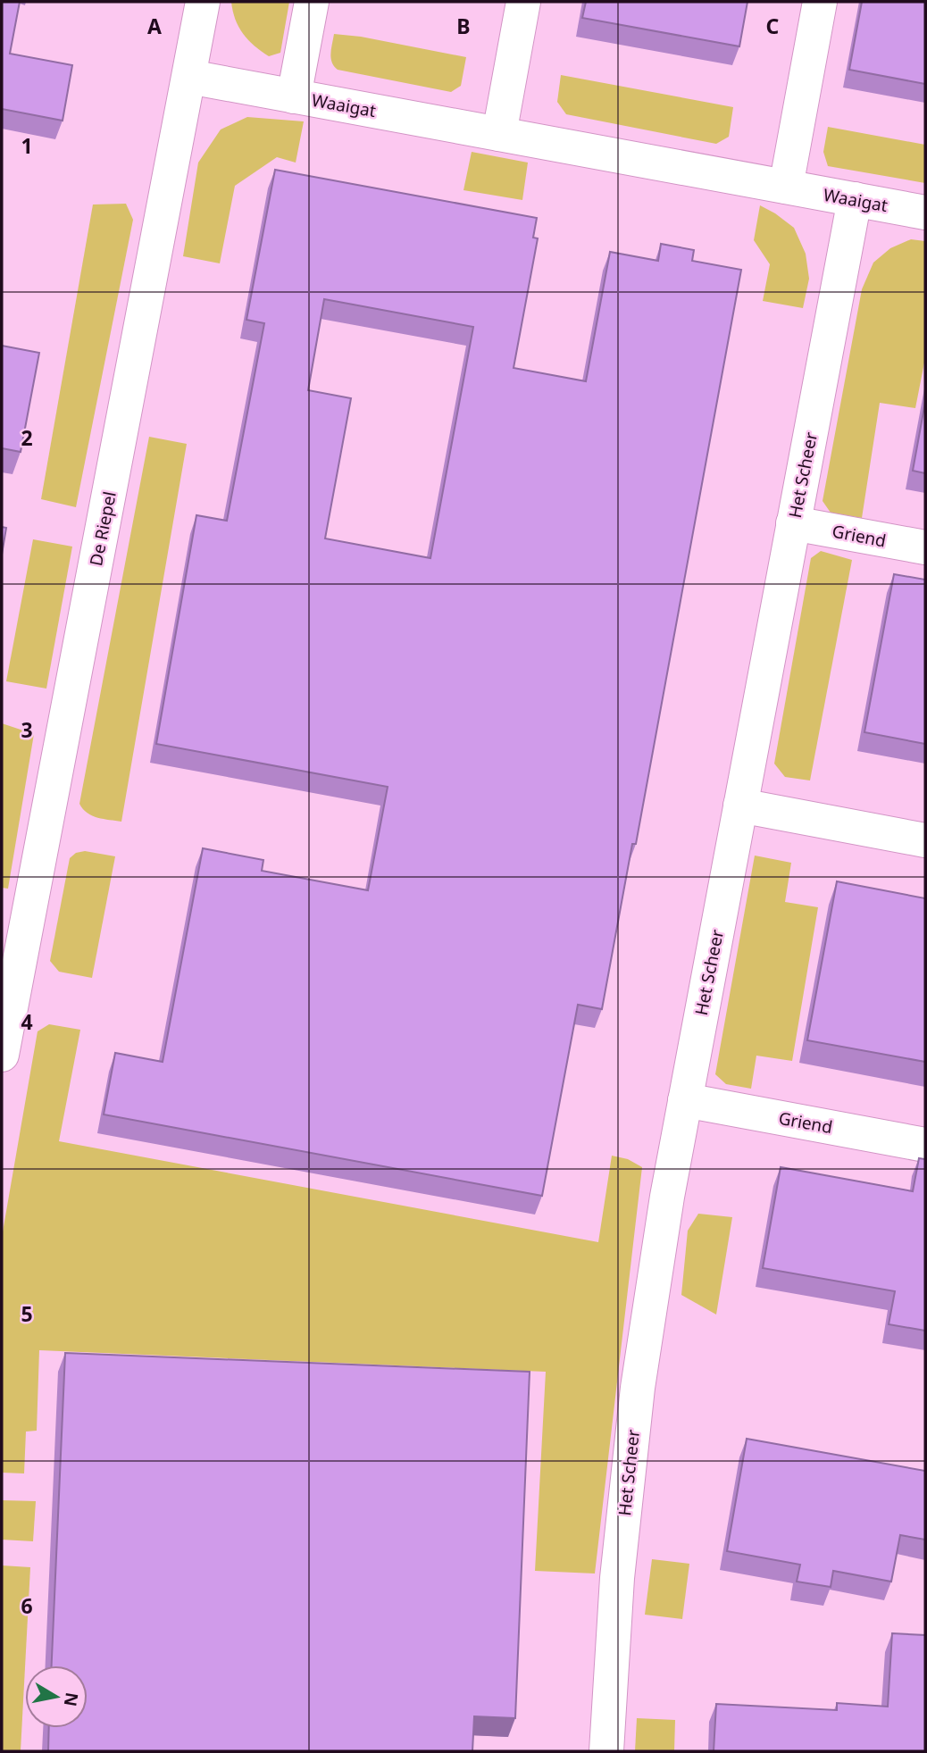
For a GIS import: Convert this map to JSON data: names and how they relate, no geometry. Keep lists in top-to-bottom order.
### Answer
{
  "streets": {
    "street": [
      "Waaigat",
      "Het Scheer",
      "De Riepel",
      "Griend"
    ]
  },
  "crossings": [
    ["Waaigat", "Het Scheer"],
    ["Waaigat", "De Riepel"],
    ["Het Scheer", "Griend"]
  ],
  "north": "right",
  "grid": {
    "columns": ["A", "B", "C"],
    "rows": [
      "1",
      "2",
      "3",
      "4",
      "5",
      "6"
    ]
  }
}
